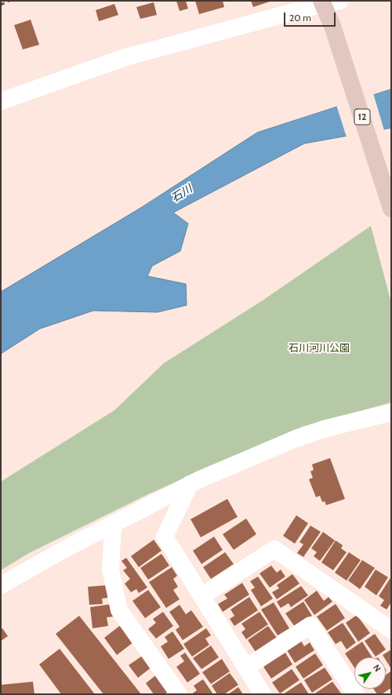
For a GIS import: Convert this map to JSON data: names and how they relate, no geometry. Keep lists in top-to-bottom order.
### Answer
{
  "streets": {
    "main road": ["12"]
  },
  "water": ["石川"],
  "parks": ["石川河川公園"],
  "scale_bar": "20 m",
  "north": "top right"
}
